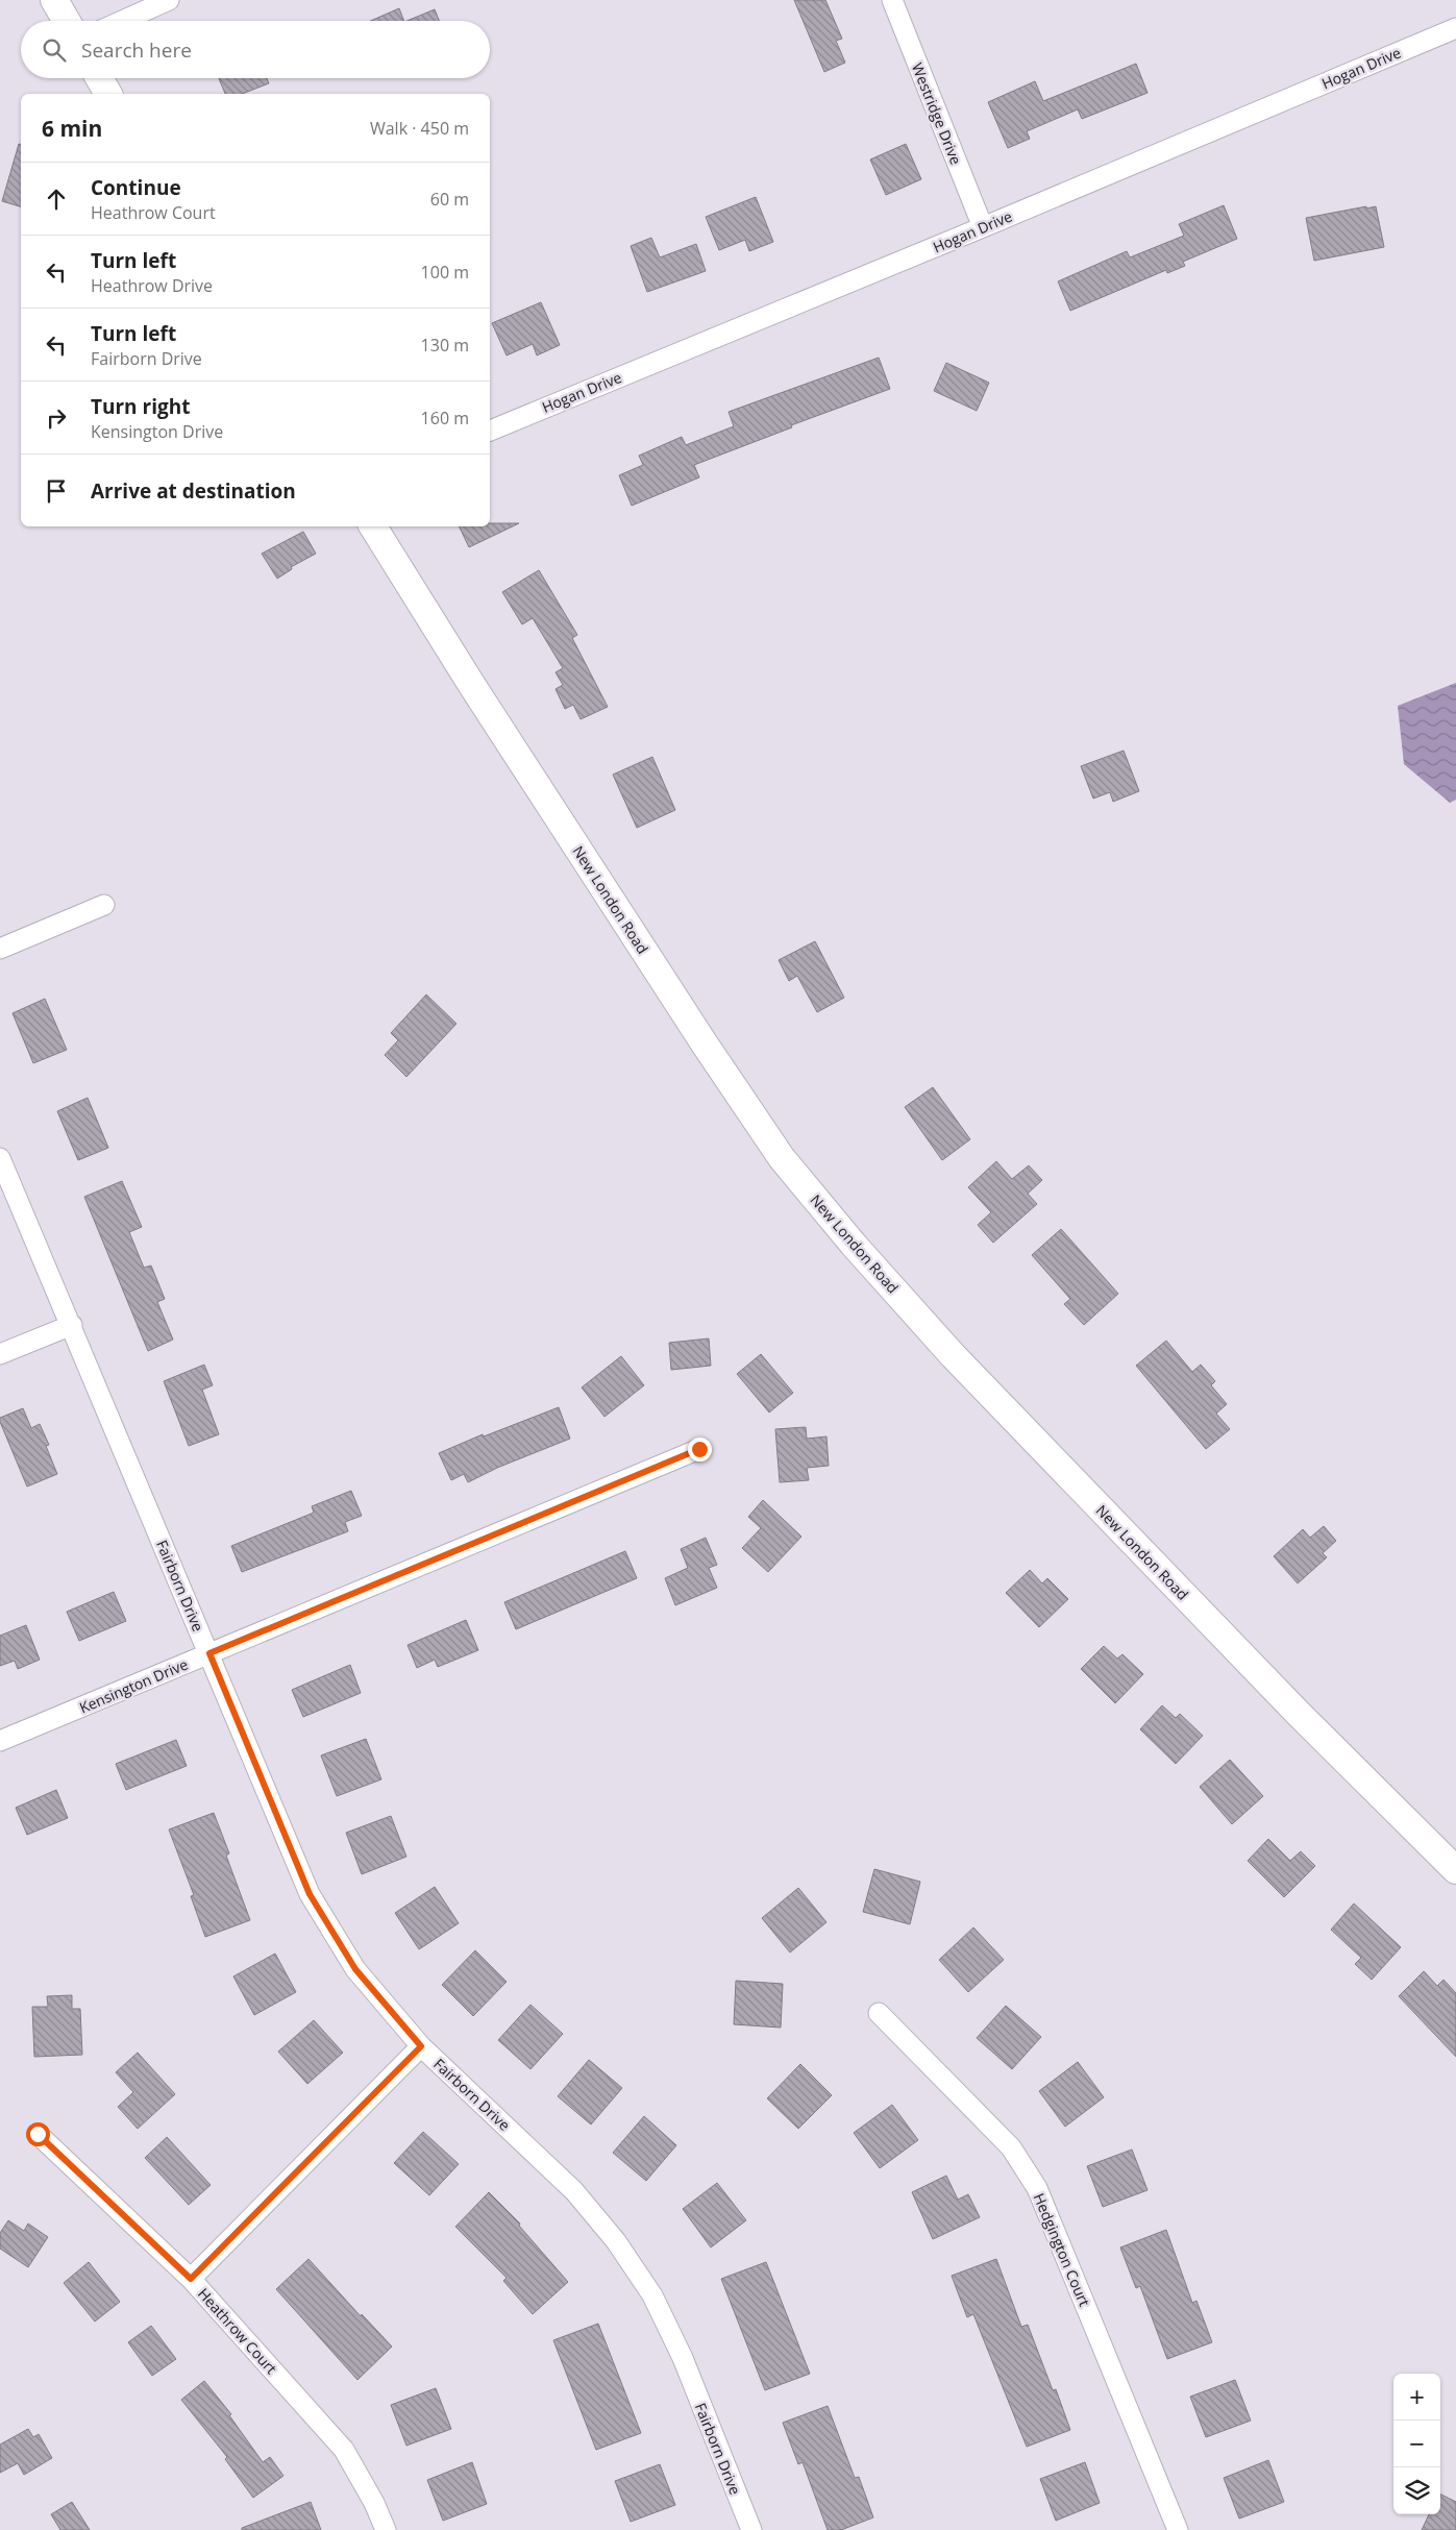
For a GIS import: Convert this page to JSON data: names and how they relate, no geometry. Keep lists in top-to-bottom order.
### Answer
{
  "streets": {
    "street": [
      "Hogan Drive",
      "Westridge Drive",
      "New London Road",
      "Fairborn Drive",
      "Kensington Drive",
      "Hedgington Court",
      "Heathrow Court"
    ]
  },
  "crossings": [
    ["Hogan Drive", "Westridge Drive"],
    ["Fairborn Drive", "Kensington Drive"]
  ],
  "page": {
    "search": "Search here",
    "heading": ["6 min", "Walk · 450 m"],
    "list": [
      ["Continue", "Heathrow Court", "60 m"],
      ["Turn left", "Heathrow Drive", "100 m"],
      ["Turn left", "Fairborn Drive", "130 m"],
      ["Turn right", "Kensington Drive", "160 m"],
      "Arrive at destination"
    ],
    "map_buttons": ["+", "−"]
  }
}
